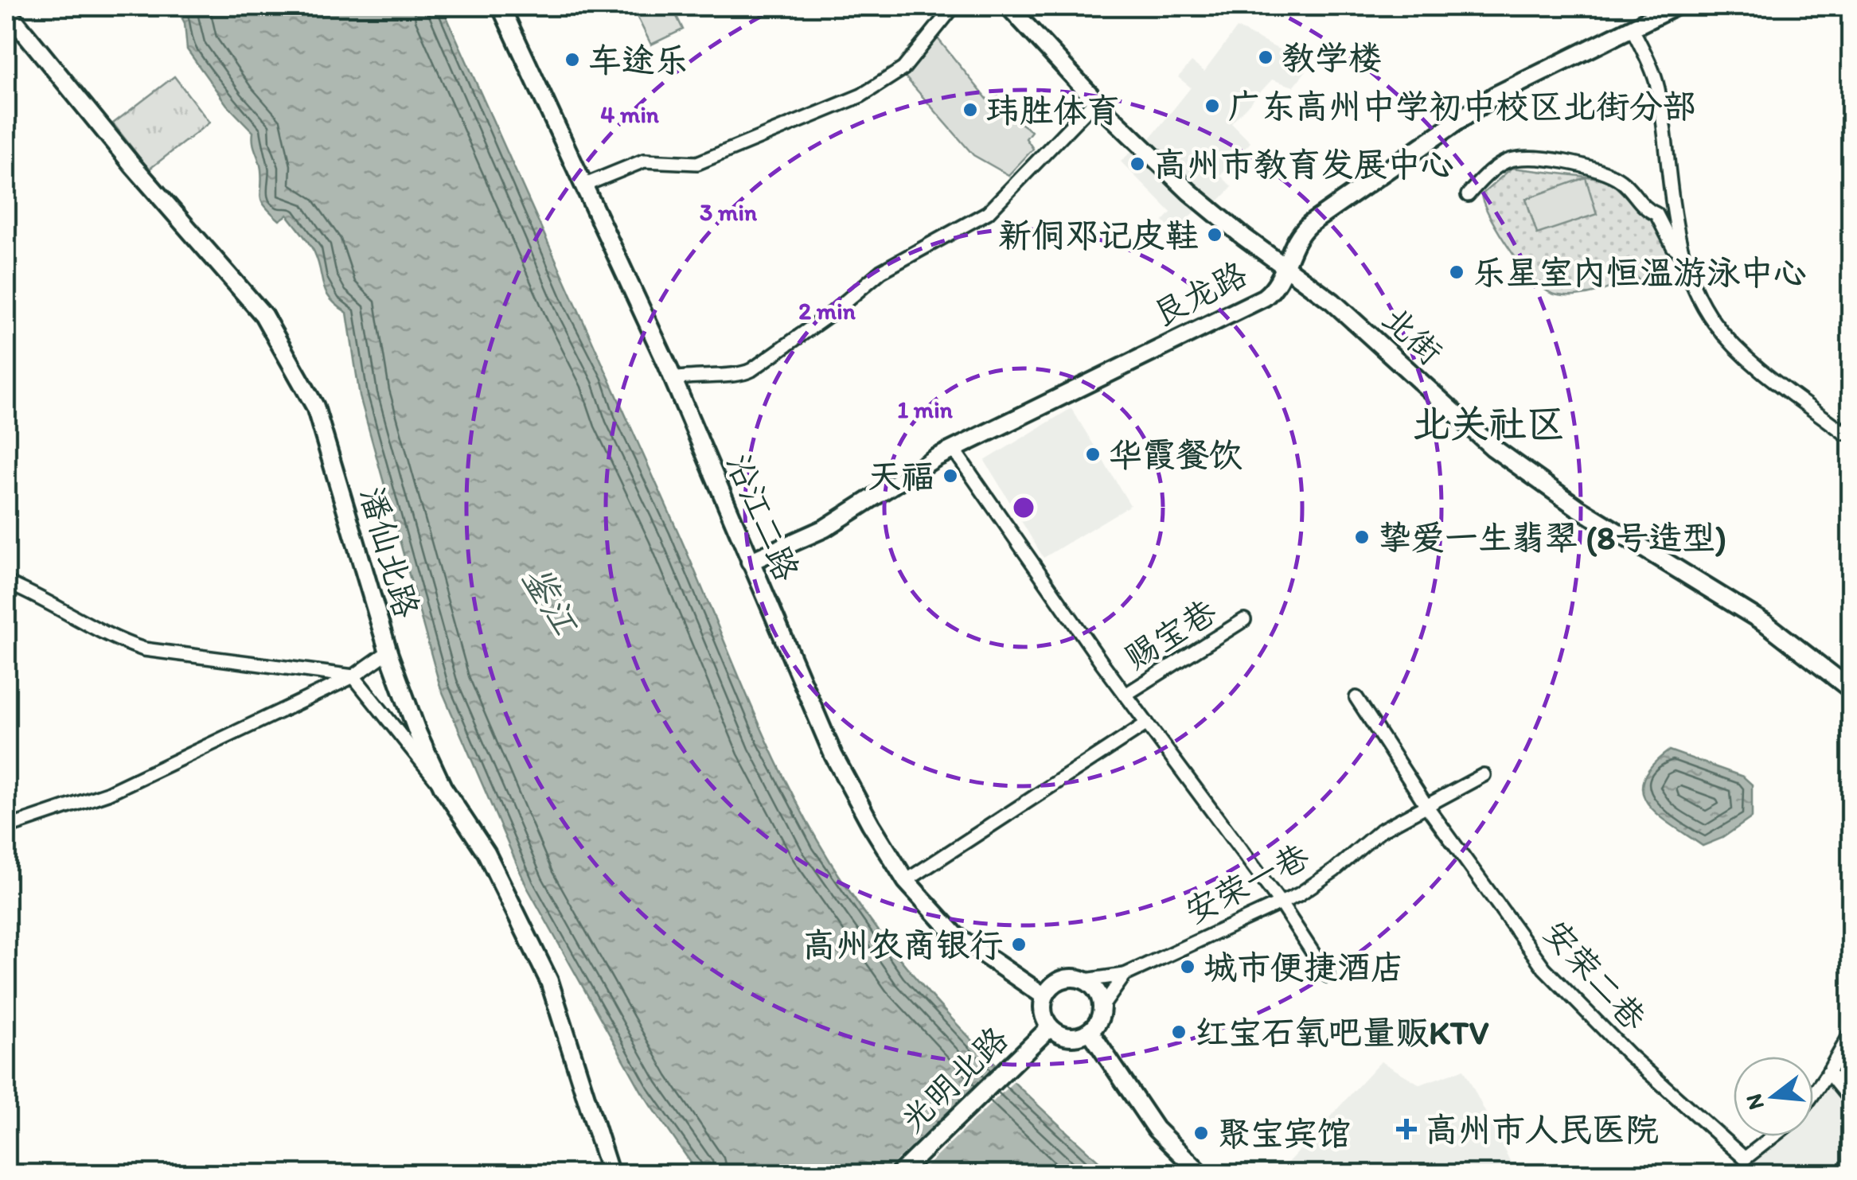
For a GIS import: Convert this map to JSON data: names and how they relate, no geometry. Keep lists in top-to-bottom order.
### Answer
{
  "streets": {
    "street": [
      "艮龙路",
      "北街",
      "沿江二路",
      "潘仙北路",
      "赐宝巷",
      "安荣一巷",
      "安荣二巷",
      "光明北路"
    ]
  },
  "crossings": [
    ["艮龙路", "北街"],
    ["艮龙路", "沿江二路"],
    ["沿江二路", "光明北路"],
    ["安荣一巷", "安荣二巷"]
  ],
  "districts": ["北关社区"],
  "water": ["鉴江"],
  "places": {
    "other": [
      "教学楼",
      "车途乐",
      "广东高州中学初中校区北街分部",
      "玮胜体育",
      "高州市教育发展中心",
      "新侗邓记皮鞋",
      "乐星室内恒温游泳中心",
      "华霞餐饮",
      "天福",
      "挚爱一生翡翠 (8号造型)",
      "高州农商银行",
      "城市便捷酒店",
      "红宝石氧吧量贩KTV",
      "聚宝宾馆"
    ],
    "health": ["高州市人民医院"]
  },
  "north": "left",
  "rings": [
    "4 min",
    "3 min",
    "2 min",
    "1 min"
  ]
}
